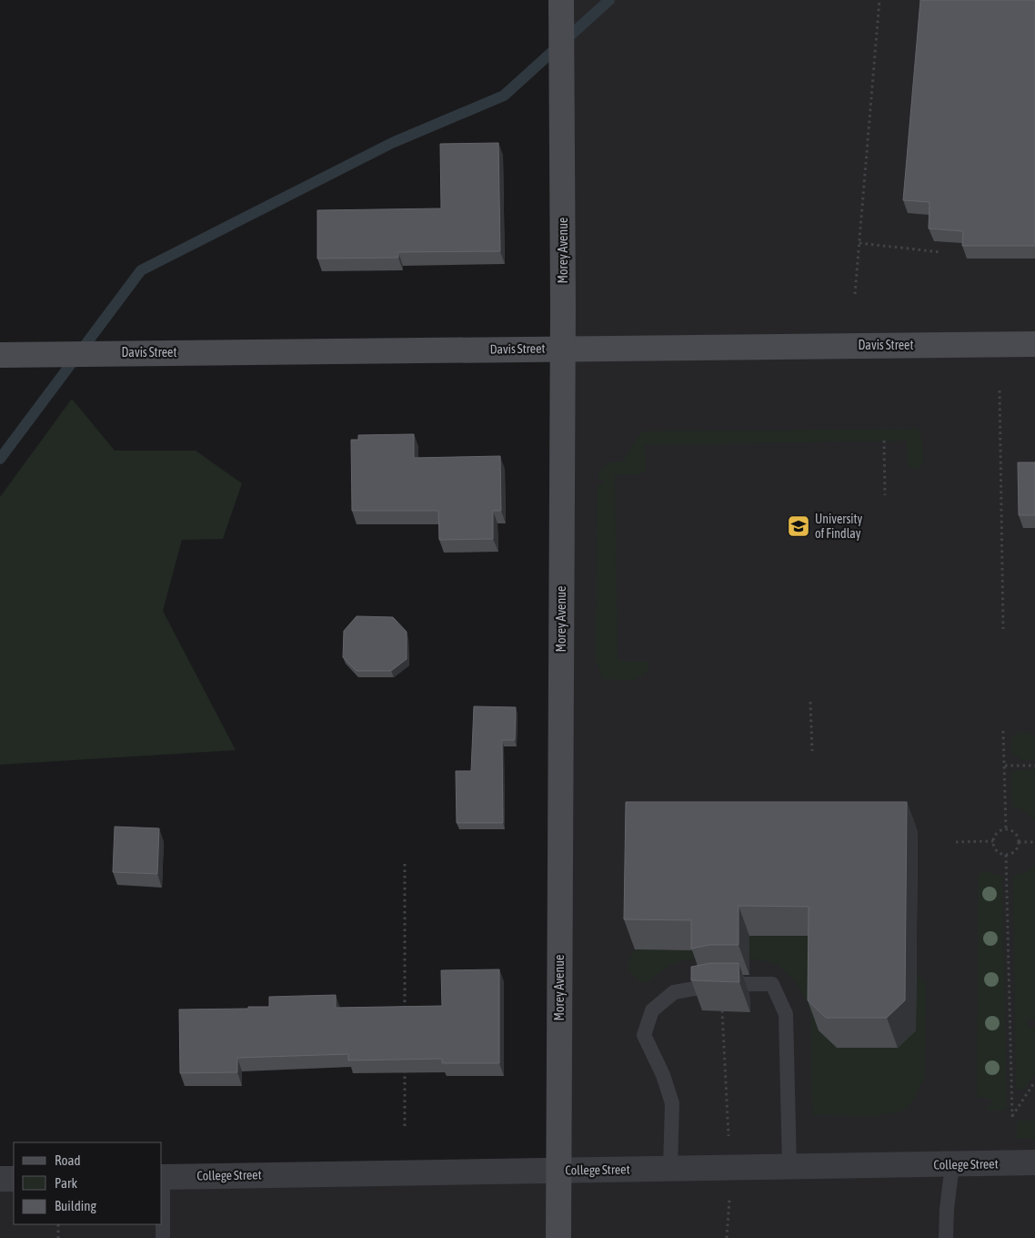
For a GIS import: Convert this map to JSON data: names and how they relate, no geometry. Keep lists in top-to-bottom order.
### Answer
{
  "streets": {
    "street": ["Morey Avenue", "Davis Street", "College Street"]
  },
  "crossings": [
    ["Morey Avenue", "Davis Street"],
    ["Morey Avenue", "College Street"]
  ],
  "places": {
    "school or university": ["University of Findlay"]
  },
  "legend": ["Road", "Park", "Building"]
}
